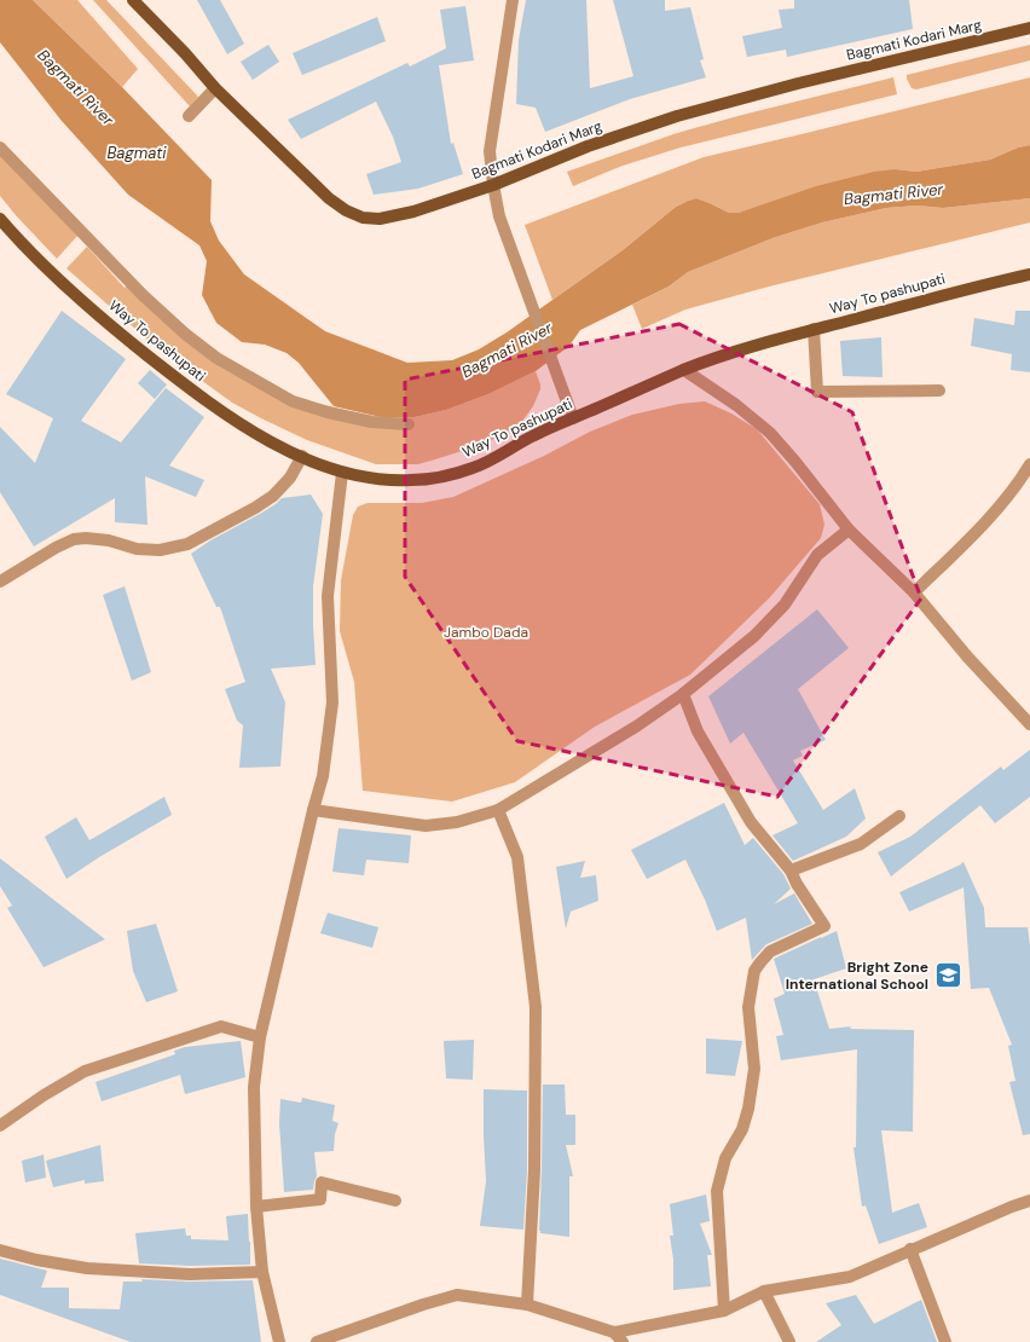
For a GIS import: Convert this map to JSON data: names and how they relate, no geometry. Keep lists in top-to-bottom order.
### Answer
{
  "streets": {
    "main road": ["Bagmati Kodari Marg", "Way To pashupati"]
  },
  "water": ["Bagmati River", "Bagmati"],
  "parks": ["Jambo Dada"],
  "places": {
    "school or university": ["Bright Zone International School"]
  }
}
